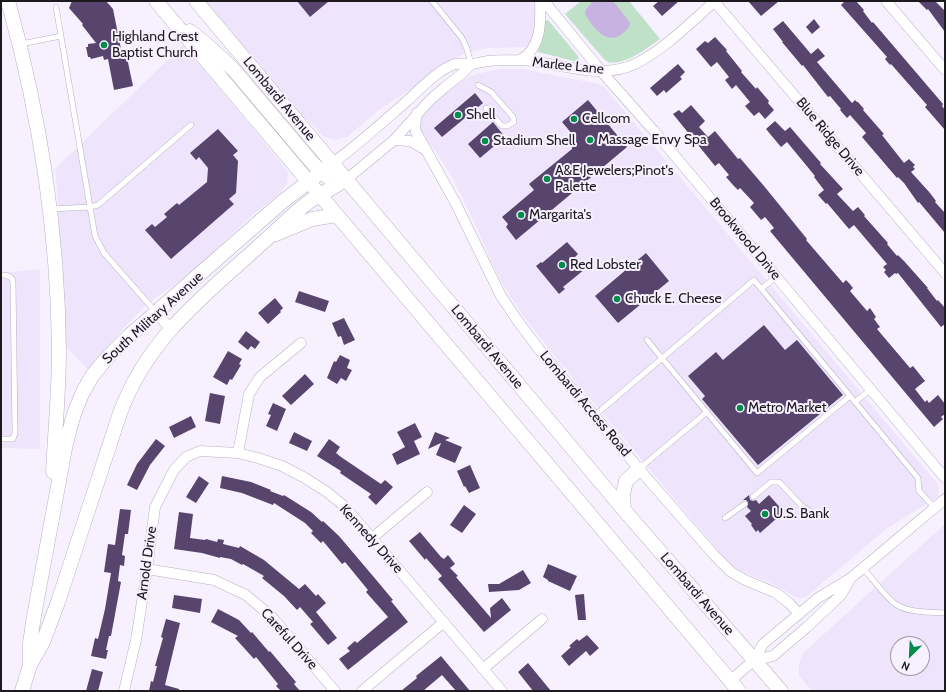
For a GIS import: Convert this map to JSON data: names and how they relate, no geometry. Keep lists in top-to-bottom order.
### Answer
{
  "streets": {
    "main road": ["Lombardi Avenue", "South Military Avenue"],
    "street": [
      "Marlee Lane",
      "Blue Ridge Drive",
      "Brookwood Drive",
      "Lombardi Access Road",
      "Kennedy Drive",
      "Arnold Drive",
      "Careful Drive"
    ]
  },
  "crossings": [
    ["Marlee Lane", "Lombardi Avenue"],
    ["Marlee Lane", "Blue Ridge Drive"],
    ["Marlee Lane", "Brookwood Drive"],
    ["Marlee Lane", "South Military Avenue"],
    ["Lombardi Avenue", "South Military Avenue"],
    ["Kennedy Drive", "Arnold Drive"],
    ["Arnold Drive", "Careful Drive"]
  ],
  "places": [
    "Highland Crest Baptist Church",
    "Shell",
    "Cellcom",
    "Massage Envy Spa",
    "Stadium Shell",
    "A&E Jewelers;Pinot's Palette",
    "Margarita's",
    "Red Lobster",
    "Chuck E. Cheese",
    "Metro Market",
    "U.S. Bank"
  ],
  "north": "bottom left"
}
